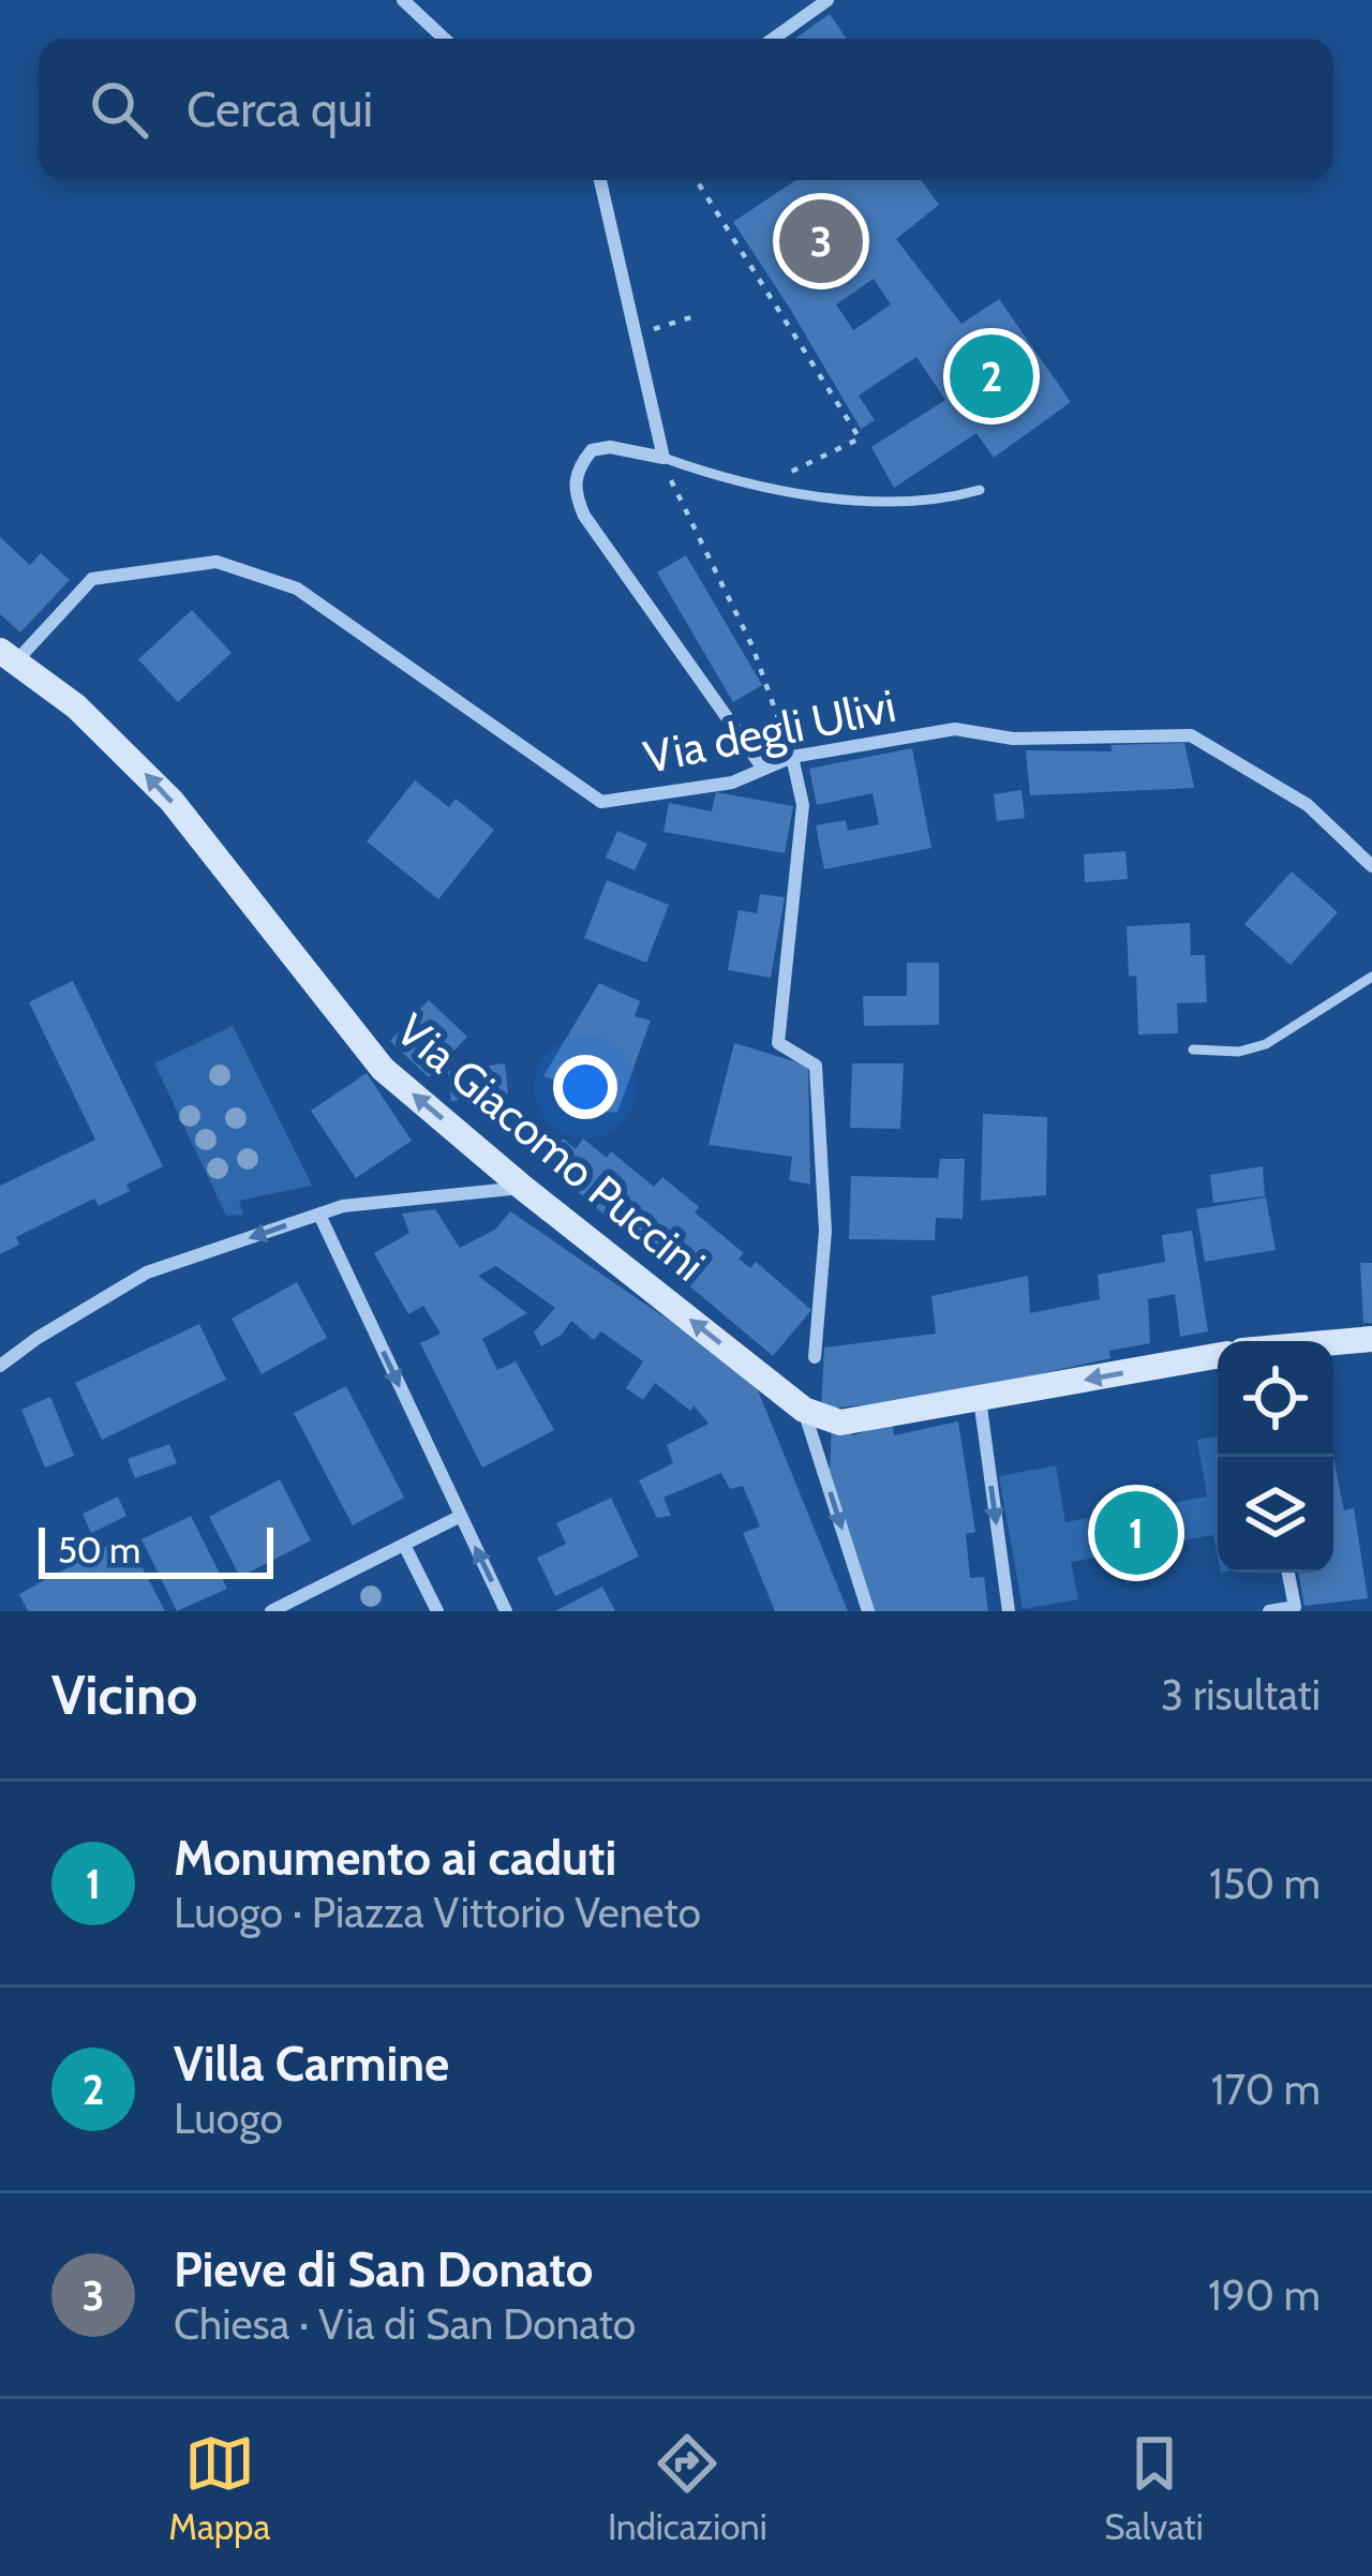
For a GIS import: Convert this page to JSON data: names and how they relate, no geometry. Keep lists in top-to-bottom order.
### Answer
{
  "streets": {
    "street": ["Via degli Ulivi", "Via Giacomo Puccini"]
  },
  "crossings": [
    ["Via degli Ulivi", "Via Giacomo Puccini"]
  ],
  "one_way": ["Via Giacomo Puccini"],
  "scale_bar": "50 m",
  "page": {
    "search": "Cerca qui",
    "pins": ["3", "2", "1"],
    "scale": "50 m",
    "heading": ["Vicino", "3 risultati"],
    "list": [
      {
        "mark": "1",
        "name": "Monumento ai caduti",
        "note": "Luogo · Piazza Vittorio Veneto",
        "value": "150 m"
      },
      {
        "mark": "2",
        "name": "Villa Carmine",
        "note": "Luogo",
        "value": "170 m"
      },
      {
        "mark": "3",
        "name": "Pieve di San Donato",
        "note": "Chiesa · Via di San Donato",
        "value": "190 m"
      }
    ],
    "nav": ["Mappa", "Indicazioni", "Salvati"]
  }
}
